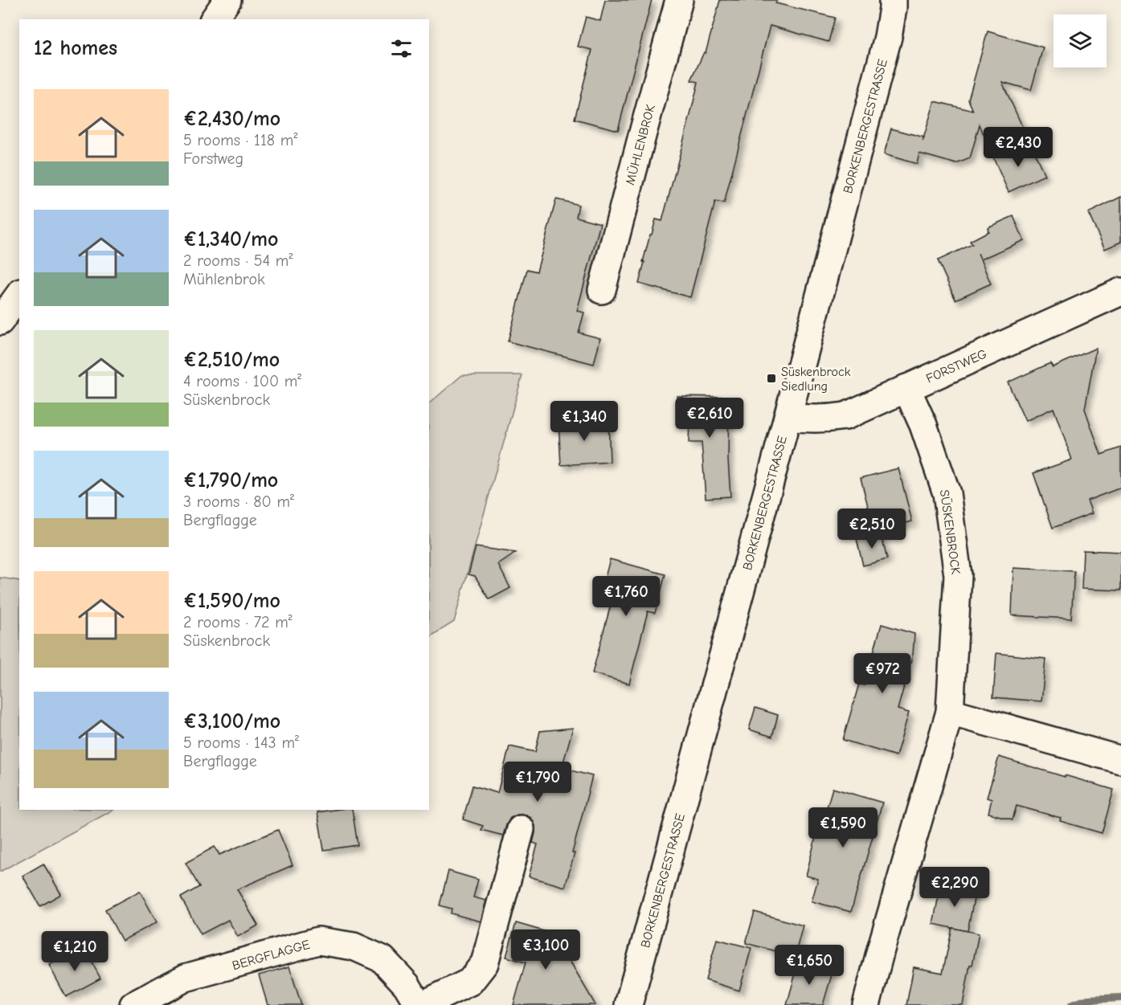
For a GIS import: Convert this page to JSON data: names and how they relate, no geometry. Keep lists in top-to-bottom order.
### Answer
{
  "streets": {
    "street": [
      "BORKENBERGESTRASSE",
      "MÜHLENBROK",
      "FORSTWEG",
      "SÜSKENBROCK",
      "BERGFLAGGE"
    ]
  },
  "crossings": [
    ["BORKENBERGESTRASSE", "FORSTWEG"],
    ["FORSTWEG", "SÜSKENBROCK"]
  ],
  "places": {
    "transit": ["Süskenbrock Siedlung"]
  },
  "page": {
    "heading": "12 homes",
    "list": [
      {
        "name": "€2,430/mo",
        "note": "5 rooms · 118 m² · Forstweg"
      },
      {
        "name": "€1,340/mo",
        "note": "2 rooms · 54 m² · Mühlenbrok"
      },
      {
        "name": "€2,510/mo",
        "note": "4 rooms · 100 m² · Süskenbrock"
      },
      {
        "name": "€1,790/mo",
        "note": "3 rooms · 80 m² · Bergflagge"
      },
      {
        "name": "€1,590/mo",
        "note": "2 rooms · 72 m² · Süskenbrock"
      },
      {
        "name": "€3,100/mo",
        "note": "5 rooms · 143 m² · Bergflagge"
      }
    ],
    "price": [
      "€2,430",
      "€2,610",
      "€1,340",
      "€2,510",
      "€1,760",
      "€972",
      "€1,790",
      "€1,590",
      "€2,290",
      "€3,100",
      "€1,210",
      "€1,650"
    ]
  }
}
